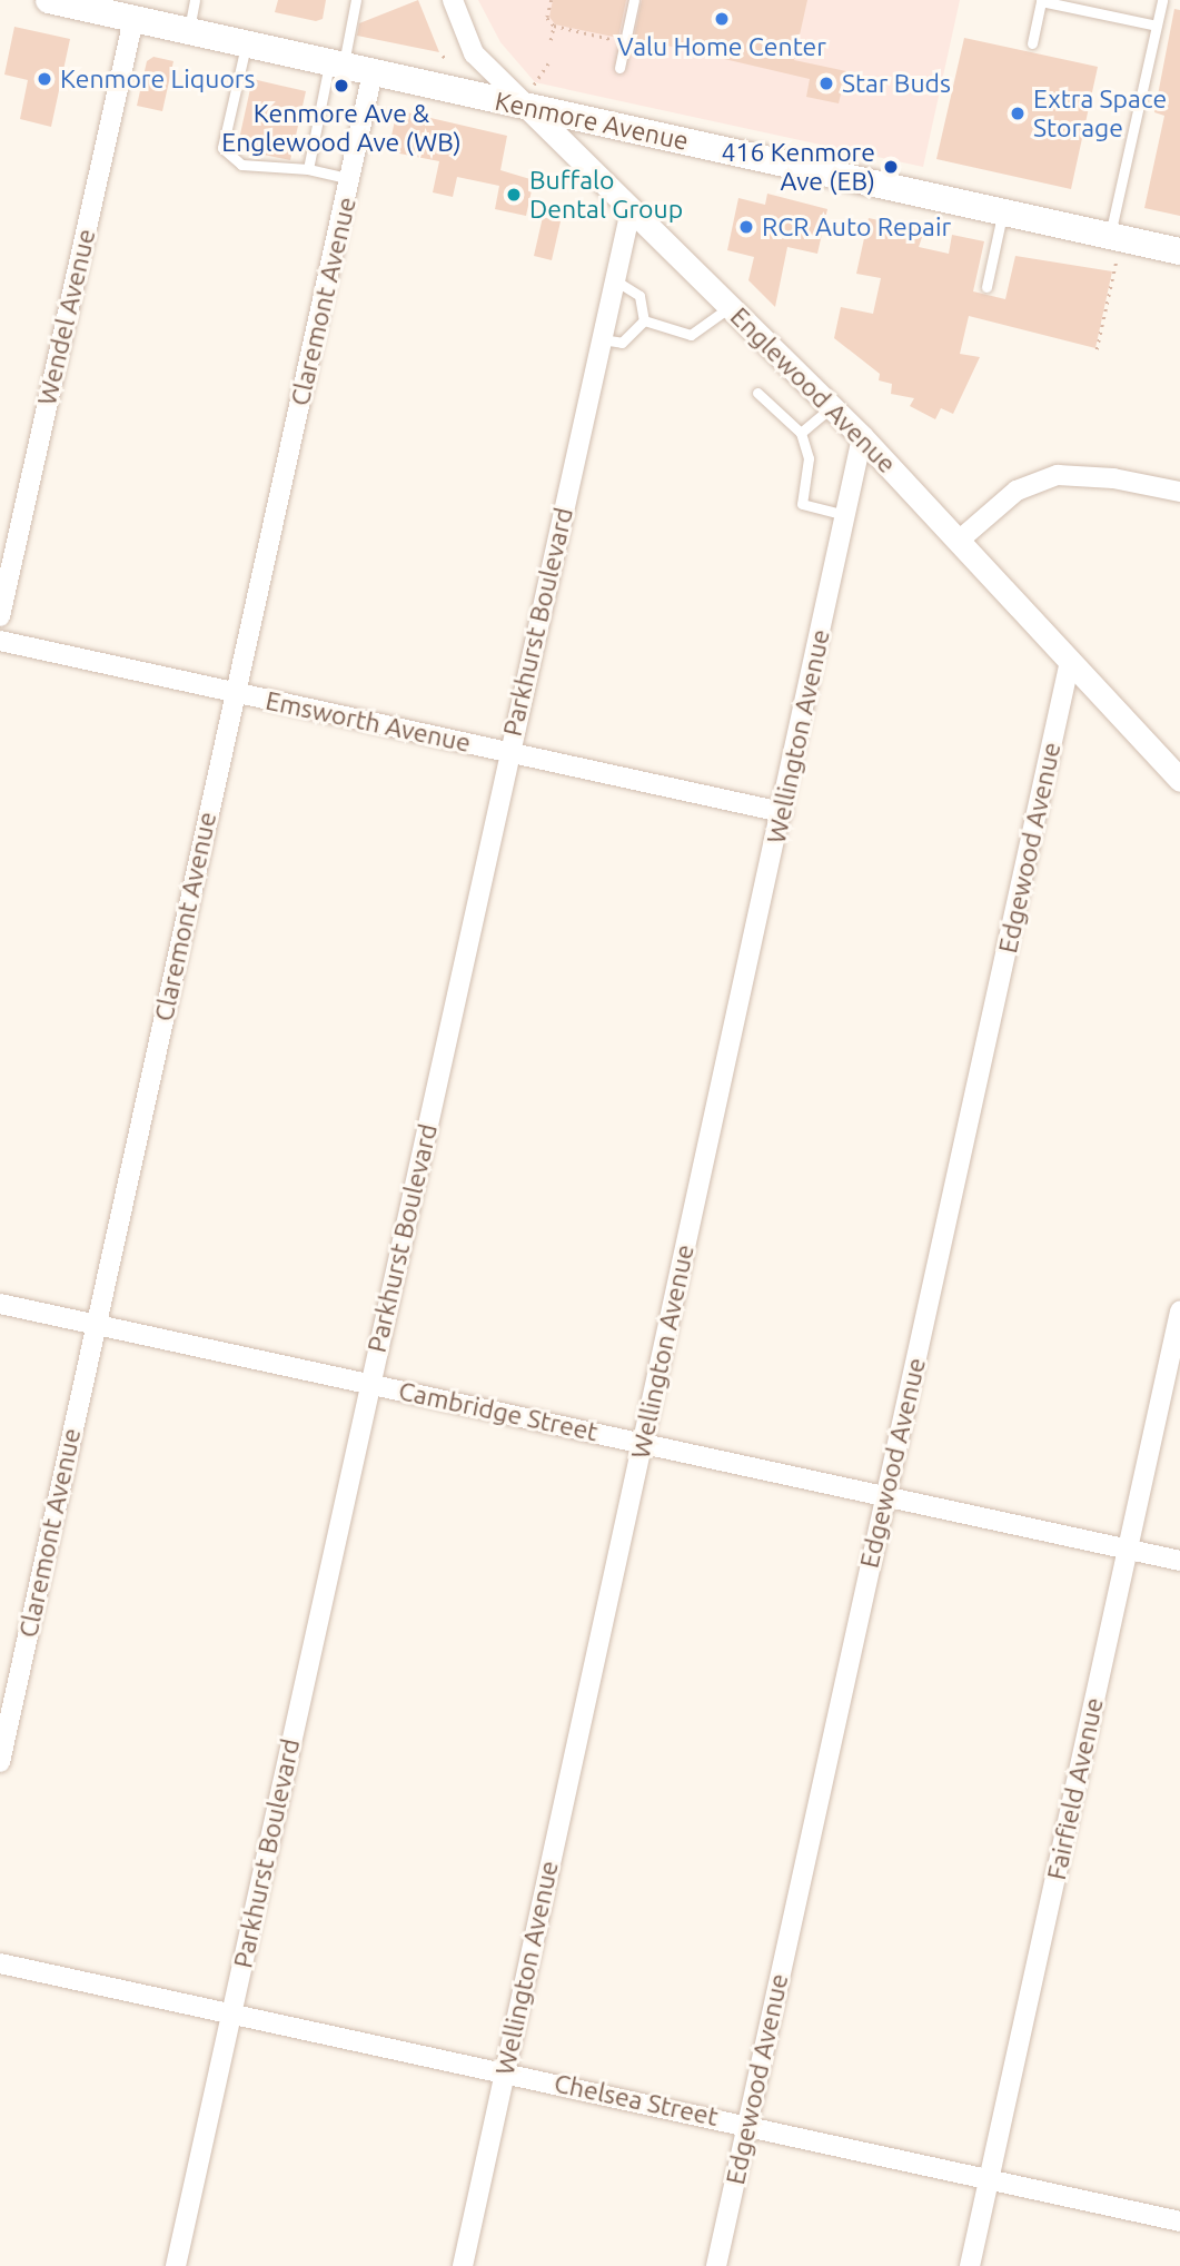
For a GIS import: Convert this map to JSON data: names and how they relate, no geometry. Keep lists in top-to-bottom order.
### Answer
{
  "streets": {
    "main road": ["Kenmore Avenue"],
    "street": [
      "Claremont Avenue",
      "Wendel Avenue",
      "Englewood Avenue",
      "Parkhurst Boulevard",
      "Emsworth Avenue",
      "Wellington Avenue",
      "Edgewood Avenue",
      "Cambridge Street",
      "Fairfield Avenue",
      "Chelsea Street"
    ]
  },
  "crossings": [
    ["Kenmore Avenue", "Claremont Avenue"],
    ["Kenmore Avenue", "Wendel Avenue"],
    ["Kenmore Avenue", "Englewood Avenue"],
    ["Claremont Avenue", "Emsworth Avenue"],
    ["Claremont Avenue", "Cambridge Street"],
    ["Englewood Avenue", "Parkhurst Boulevard"],
    ["Englewood Avenue", "Wellington Avenue"],
    ["Englewood Avenue", "Edgewood Avenue"],
    ["Parkhurst Boulevard", "Emsworth Avenue"],
    ["Parkhurst Boulevard", "Cambridge Street"],
    ["Parkhurst Boulevard", "Chelsea Street"],
    ["Emsworth Avenue", "Wellington Avenue"],
    ["Wellington Avenue", "Cambridge Street"],
    ["Wellington Avenue", "Chelsea Street"],
    ["Edgewood Avenue", "Cambridge Street"],
    ["Edgewood Avenue", "Chelsea Street"],
    ["Cambridge Street", "Fairfield Avenue"],
    ["Fairfield Avenue", "Chelsea Street"]
  ],
  "places": [
    "Valu Home Center",
    "Kenmore Liquors",
    "Star Buds",
    "Kenmore Ave & Englewood Ave (WB)",
    "Extra Space Storage",
    "416 Kenmore Ave (EB)",
    "Buffalo Dental Group",
    "RCR Auto Repair"
  ]
}
